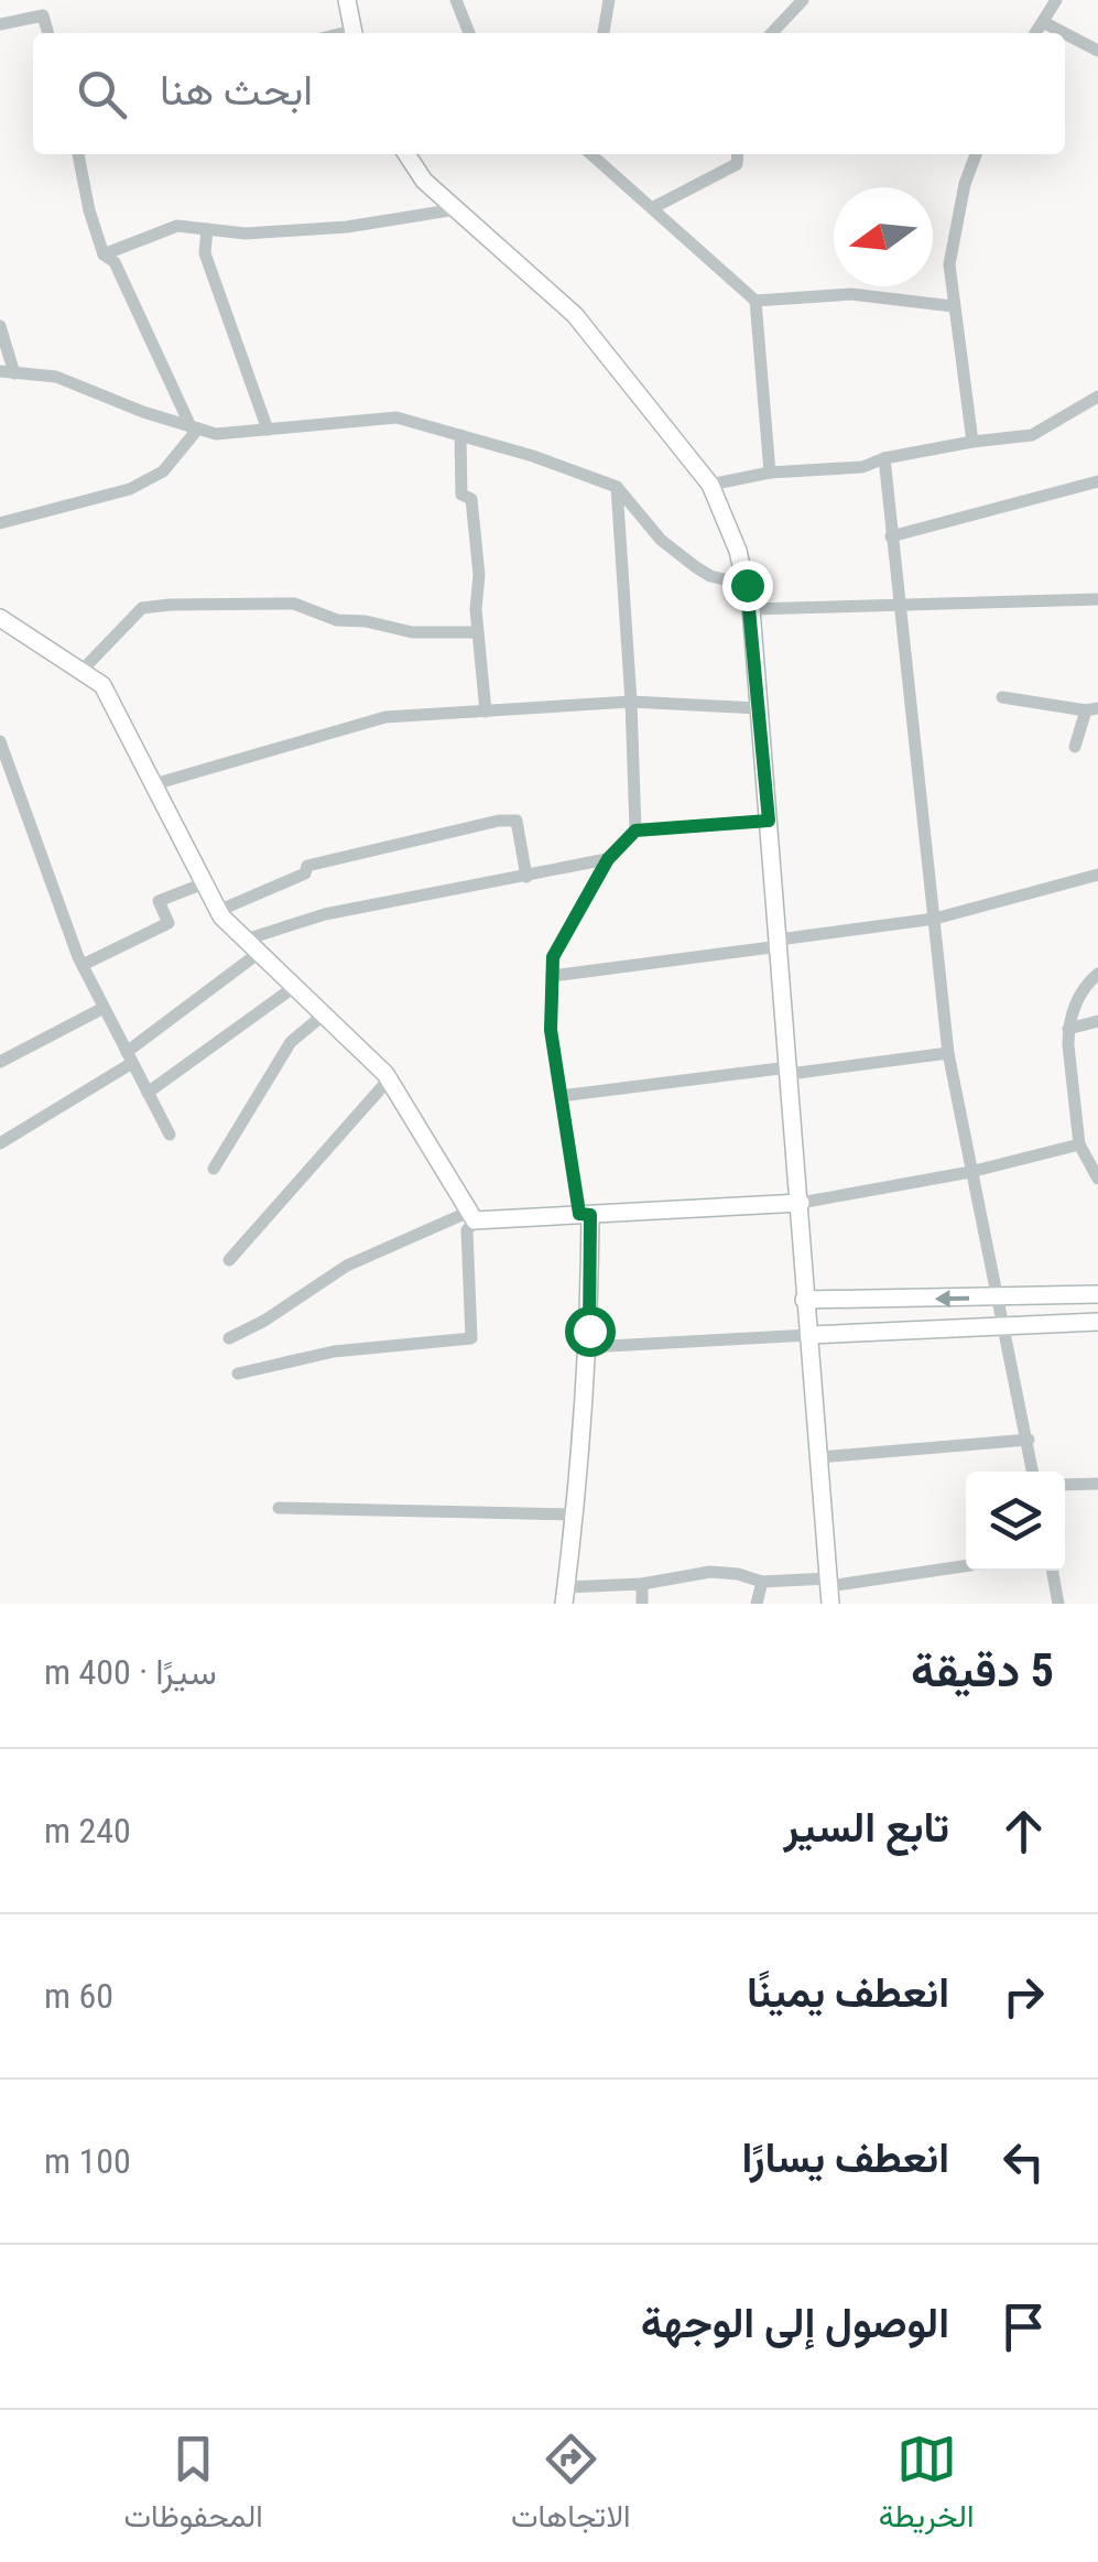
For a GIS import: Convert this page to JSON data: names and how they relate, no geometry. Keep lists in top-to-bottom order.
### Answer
{
  "north": "left",
  "page": {
    "search": "ابحث هنا",
    "heading": ["5 دقيقة", "سيرًا · 400 m"],
    "list": [
      ["تابع السير", "240 m"],
      ["انعطف يمينًا", "60 m"],
      ["انعطف يسارًا", "100 m"],
      "الوصول إلى الوجهة"
    ],
    "nav": ["الخريطة", "الاتجاهات", "المحفوظات"]
  }
}
